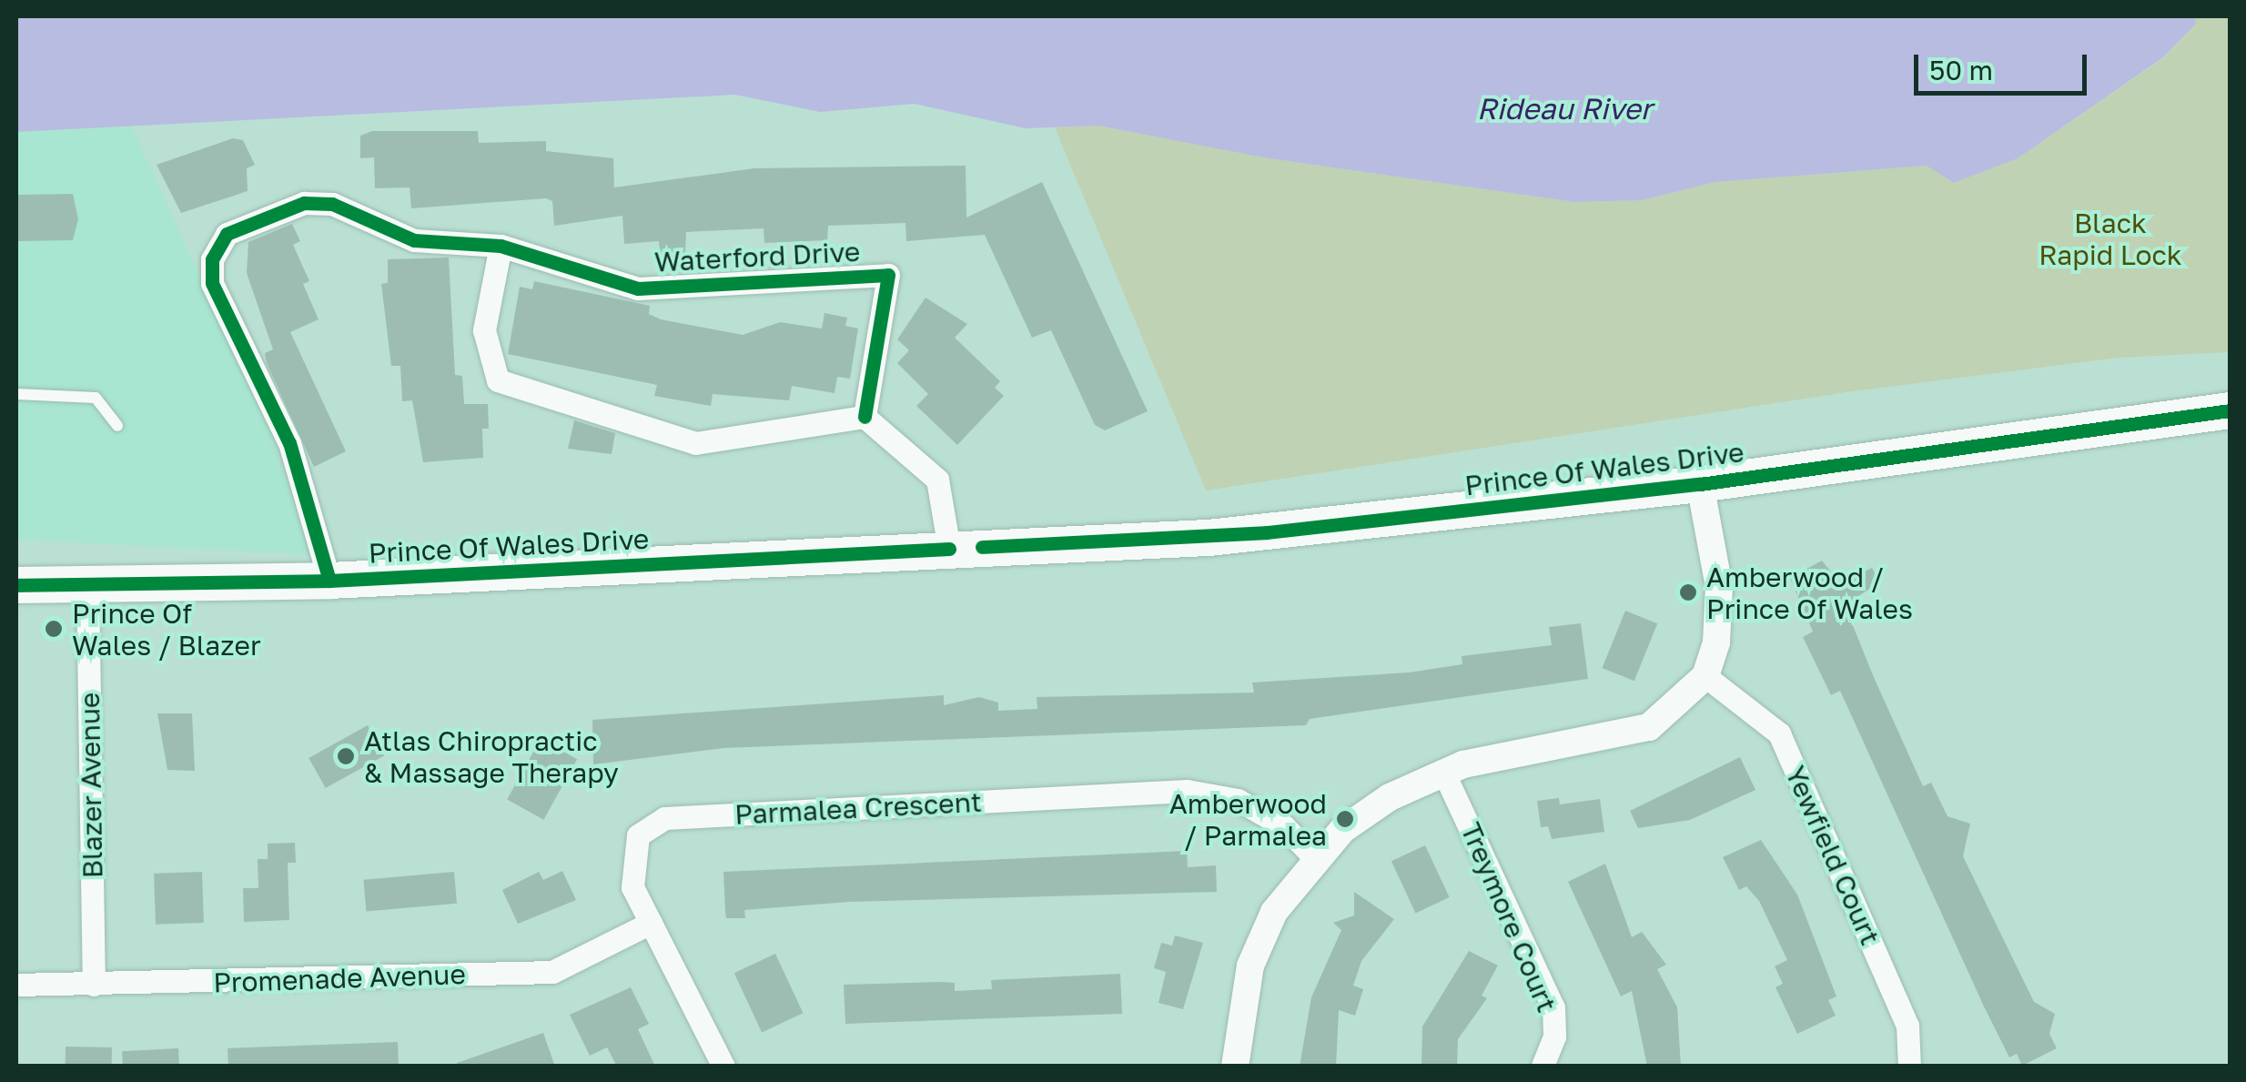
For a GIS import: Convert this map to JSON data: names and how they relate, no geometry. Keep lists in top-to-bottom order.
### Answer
{
  "streets": {
    "main road": ["Prince Of Wales Drive"],
    "street": [
      "Waterford Drive",
      "Blazer Avenue",
      "Parmalea Crescent",
      "Yewfield Court",
      "Treymore Court",
      "Promenade Avenue"
    ]
  },
  "crossings": [
    ["Waterford Drive", "Prince Of Wales Drive"],
    ["Prince Of Wales Drive", "Blazer Avenue"],
    ["Blazer Avenue", "Promenade Avenue"],
    ["Parmalea Crescent", "Promenade Avenue"]
  ],
  "water": ["Rideau River"],
  "parks": ["Black Rapid Lock"],
  "places": [
    "Amberwood / Prince Of Wales",
    "Prince Of Wales / Blazer",
    "Atlas Chiropractic & Massage Therapy",
    "Amberwood / Parmalea"
  ],
  "scale_bar": "50 m"
}
